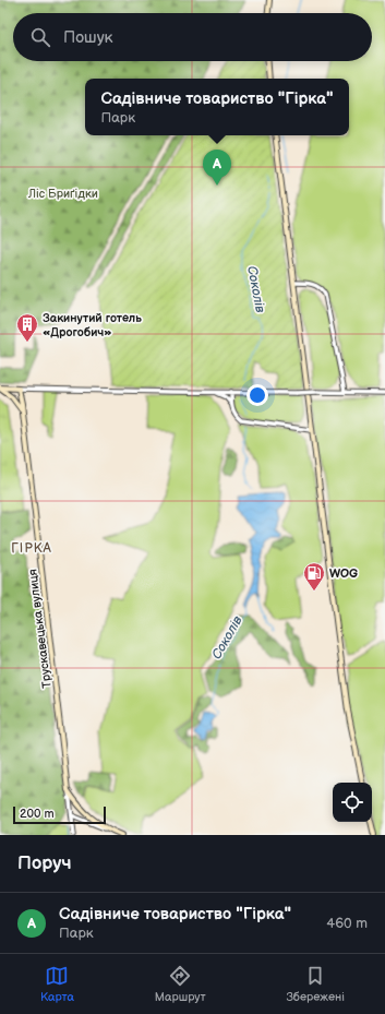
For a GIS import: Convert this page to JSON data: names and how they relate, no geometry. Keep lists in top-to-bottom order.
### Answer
{
  "streets": {
    "main road": ["Трускавецька вулиця"]
  },
  "districts": ["ГІРКА"],
  "water": ["Соколів"],
  "parks": ["Ліс Бриґідки"],
  "places": {
    "building": ["Закинутий готель «Дрогобич»"],
    "fuel station": ["WOG"]
  },
  "scale_bar": "200 m",
  "page": {
    "search": "Пошук",
    "popup": ["Садівниче товариство \"Гірка\"", "Парк"],
    "pins": "A",
    "scale": "200 m",
    "heading": "Поруч",
    "list": [
      {
        "mark": "A",
        "name": "Садівниче товариство \"Гірка\"",
        "note": "Парк",
        "value": "460 m"
      }
    ],
    "nav": ["Карта", "Маршрут", "Збережені"]
  }
}
